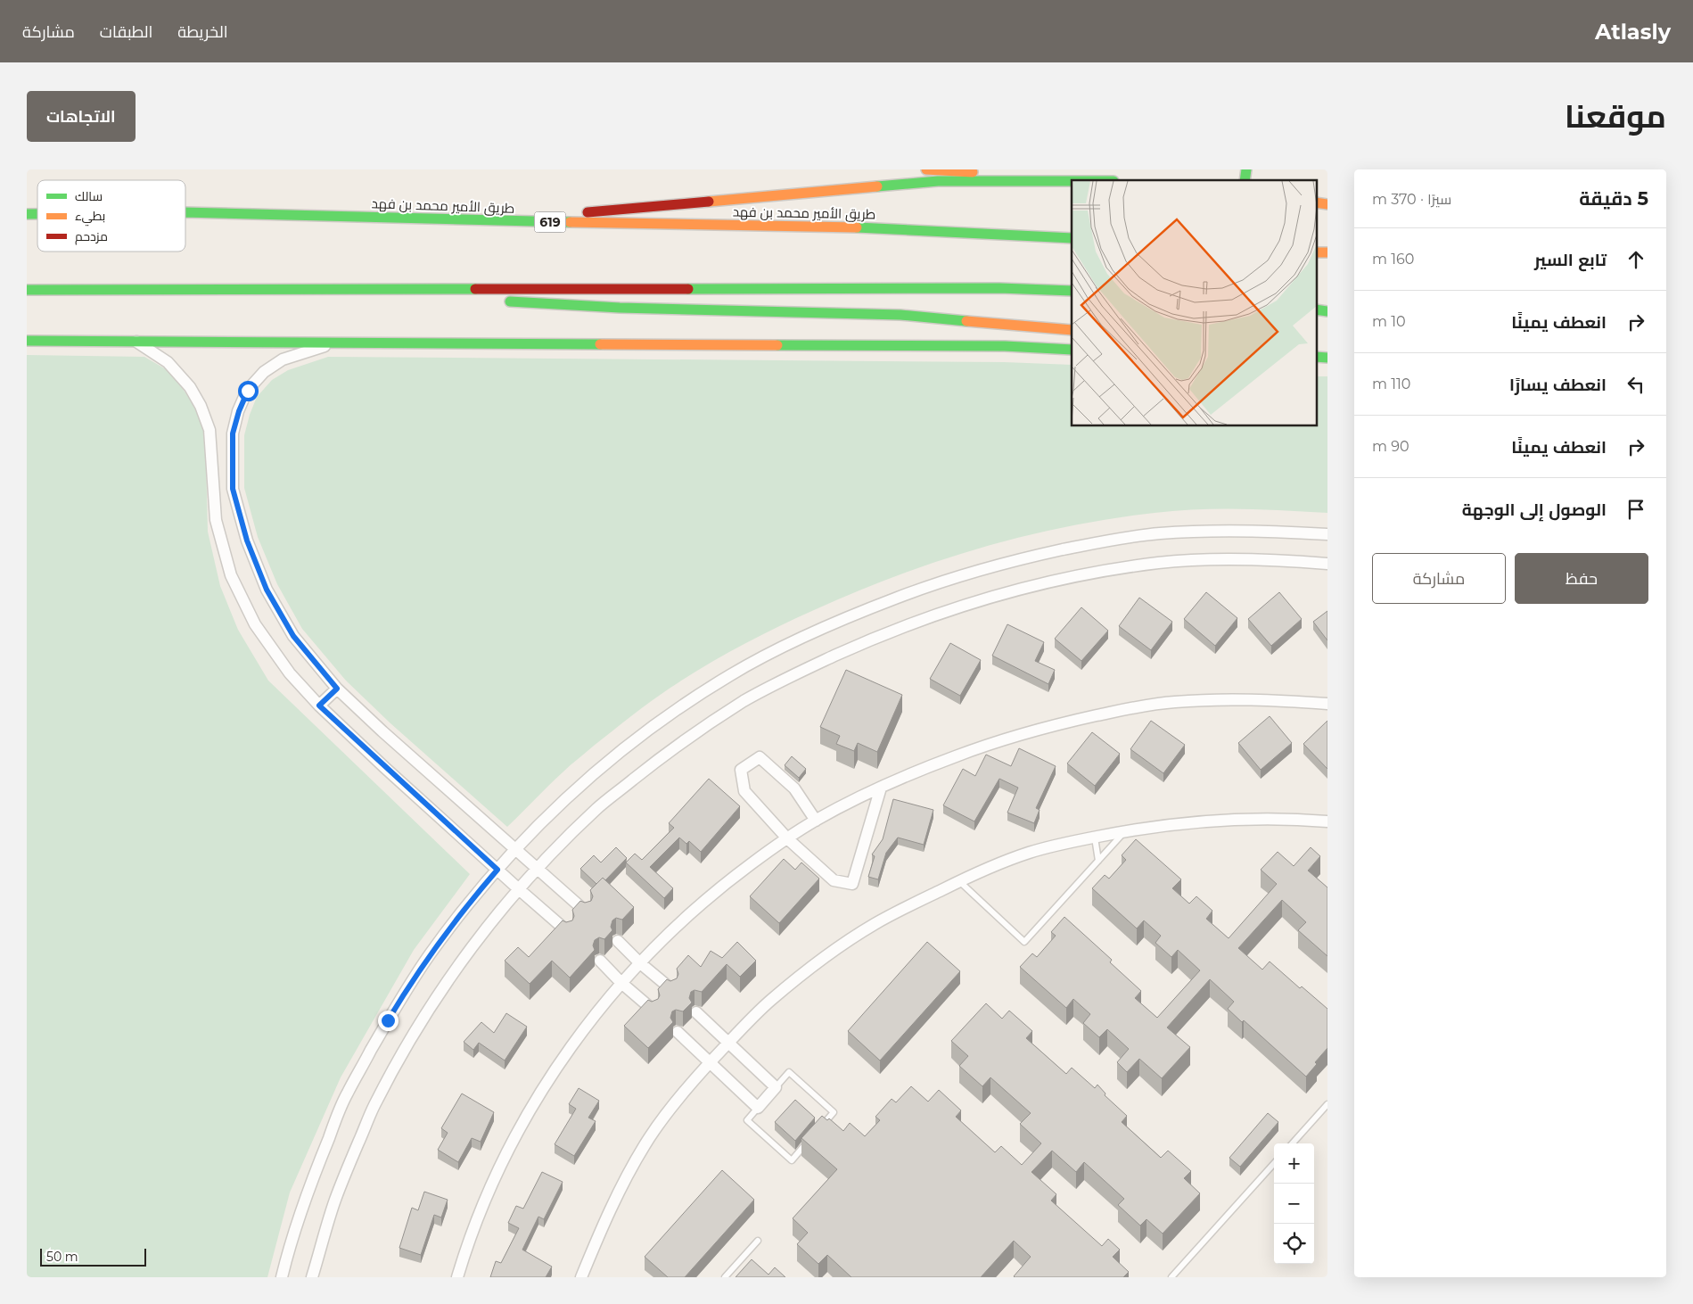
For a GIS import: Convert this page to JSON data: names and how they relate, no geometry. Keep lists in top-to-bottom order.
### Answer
{
  "streets": {
    "main road": ["طريق الأمير محمد بن فهد", "619"]
  },
  "legend": ["سالك", "بطيء", "مزدحم"],
  "scale_bar": "50 m",
  "page": {
    "header": "Atlasly",
    "nav": ["الخريطة", "الطبقات", "مشاركة"],
    "title": "موقعنا",
    "buttons": [
      "الاتجاهات",
      ["حفظ", "مشاركة"]
    ],
    "heading": ["5 دقيقة", "سيرًا · 370 m"],
    "list": [
      ["تابع السير", "160 m"],
      ["انعطف يمينًا", "10 m"],
      ["انعطف يسارًا", "110 m"],
      ["انعطف يمينًا", "90 m"],
      "الوصول إلى الوجهة"
    ],
    "map_buttons": ["+", "−"],
    "scale": "50 m"
  }
}
